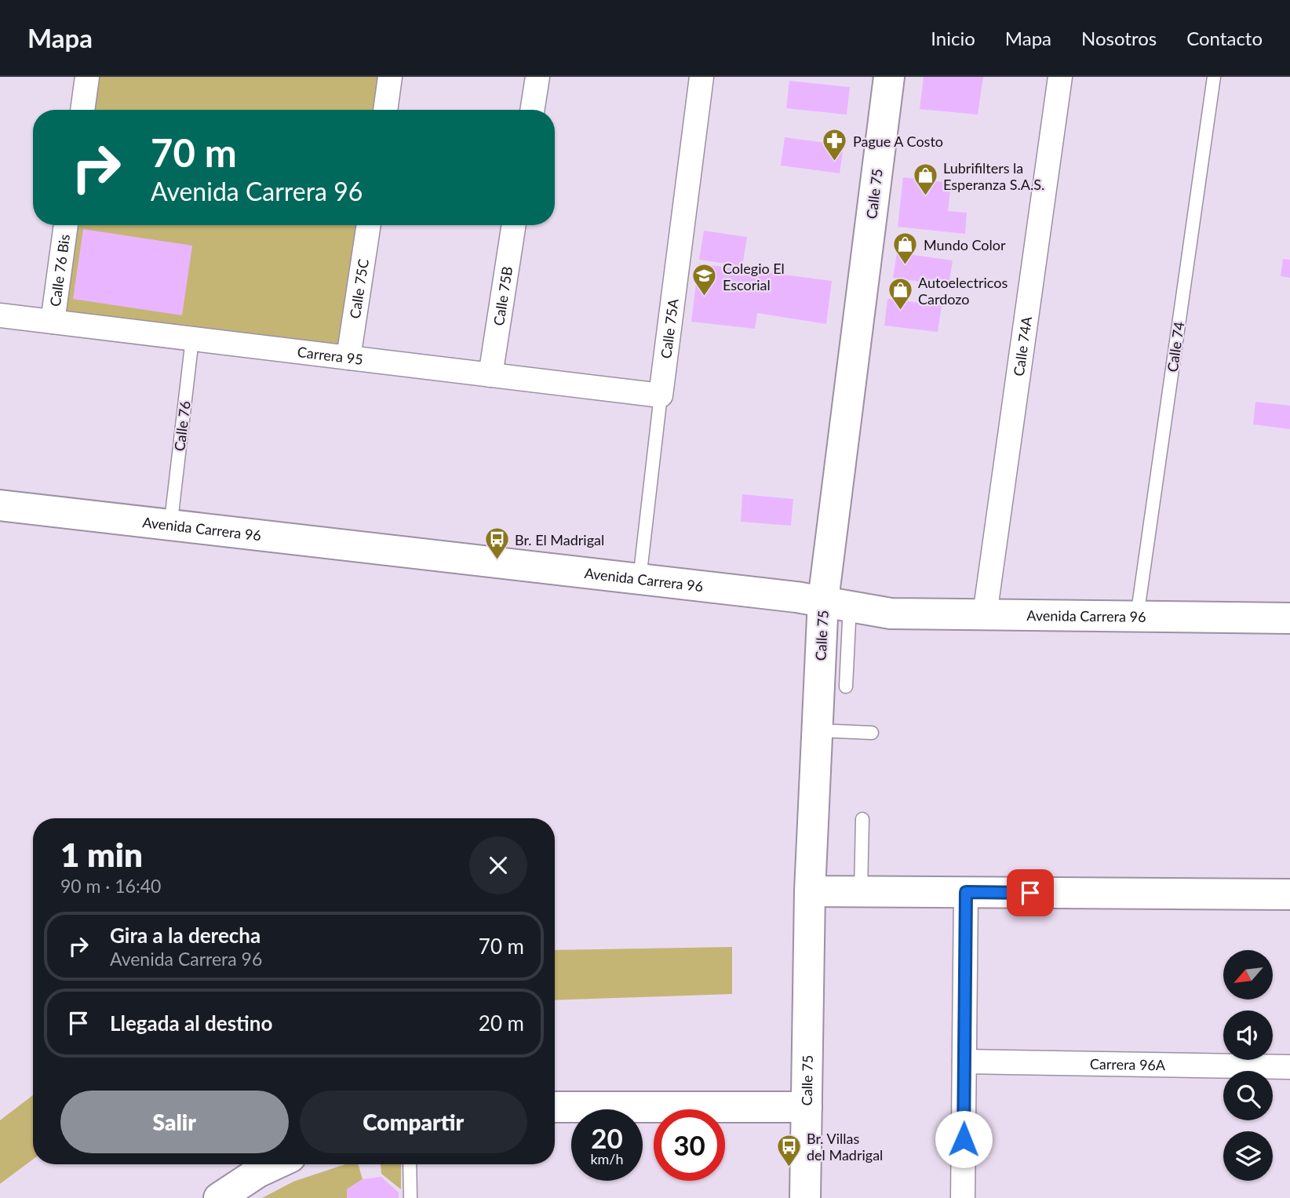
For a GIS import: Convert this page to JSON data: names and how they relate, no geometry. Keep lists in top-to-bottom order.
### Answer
{
  "streets": {
    "main road": ["Calle 75", "Avenida Carrera 96"],
    "street": [
      "Calle 76 Bis",
      "Calle 75C",
      "Calle 75B",
      "Calle 75A",
      "Calle 74A",
      "Carrera 95",
      "Carrera 96A"
    ],
    "lane": ["Calle 74", "Calle 76"]
  },
  "crossings": [
    ["Calle 75", "Avenida Carrera 96"],
    ["Calle 76 Bis", "Carrera 95"],
    ["Calle 75C", "Carrera 95"],
    ["Calle 75B", "Carrera 95"],
    ["Calle 75A", "Carrera 95"],
    ["Calle 75A", "Avenida Carrera 96"],
    ["Calle 74A", "Avenida Carrera 96"],
    ["Calle 74", "Avenida Carrera 96"],
    ["Carrera 95", "Calle 76"]
  ],
  "places": {
    "pharmacy": ["Pague A Costo"],
    "shop": ["Lubrifilters la Esperanza S.A.S.", "Mundo Color", "Autoelectricos Cardozo"],
    "school or university": ["Colegio El Escorial"],
    "bus stop": ["Br. El Madrigal", "Br. Villas del Madrigal"]
  },
  "north": "bottom left",
  "page": {
    "header": "Mapa",
    "nav": [
      "Inicio",
      "Mapa",
      "Nosotros",
      "Contacto"
    ],
    "turn": ["70 m", "Avenida Carrera 96"],
    "heading": ["1 min", "90 m · 16:40"],
    "list": [
      {
        "name": "Gira a la derecha",
        "note": "Avenida Carrera 96",
        "value": "70 m"
      },
      {
        "name": "Llegada al destino",
        "value": "20 m"
      }
    ],
    "buttons": ["Salir", "Compartir"],
    "speed": "20 km/h",
    "limit": "30"
  }
}
